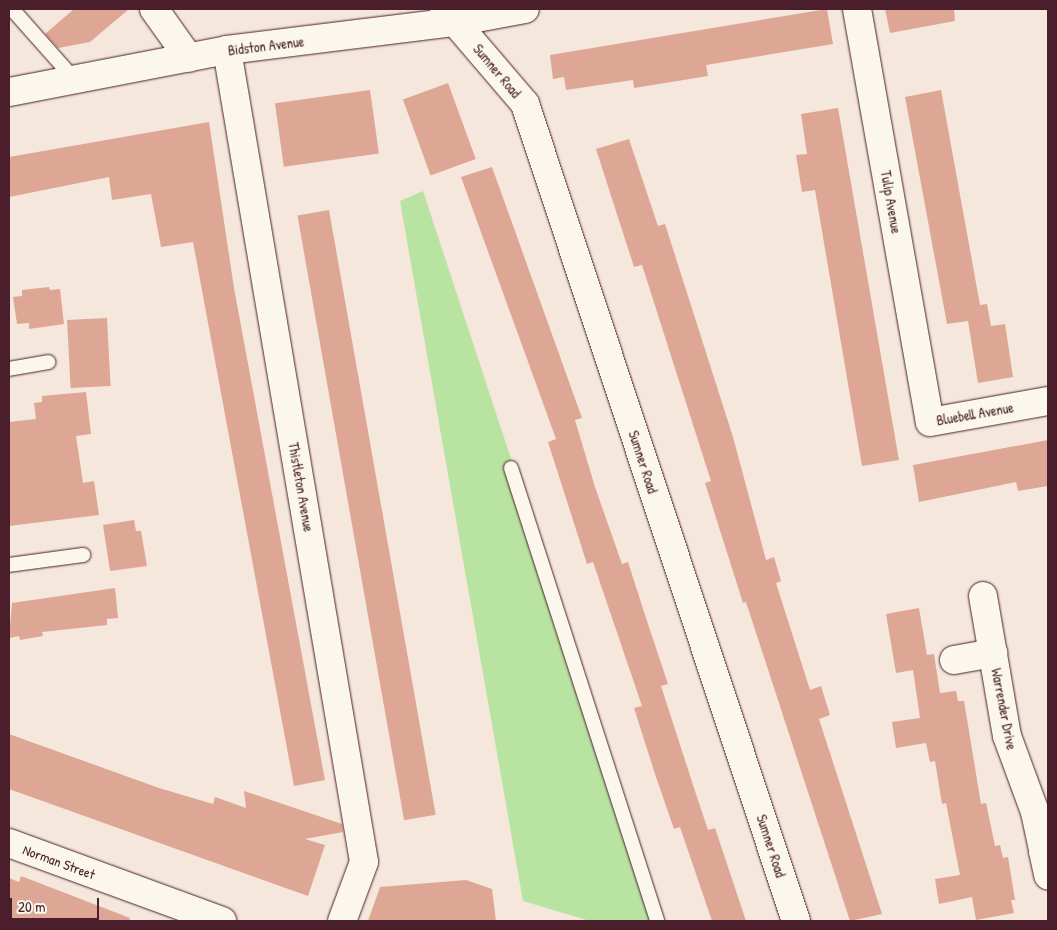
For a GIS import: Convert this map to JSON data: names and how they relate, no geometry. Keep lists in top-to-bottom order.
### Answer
{
  "streets": {
    "street": [
      "Bidston Avenue",
      "Sumner Road",
      "Tulip Avenue",
      "Bluebell Avenue",
      "Thistleton Avenue",
      "Warrender Drive",
      "Norman Street"
    ]
  },
  "crossings": [
    ["Bidston Avenue", "Sumner Road"],
    ["Bidston Avenue", "Thistleton Avenue"],
    ["Tulip Avenue", "Bluebell Avenue"]
  ],
  "scale_bar": "20 m"
}
